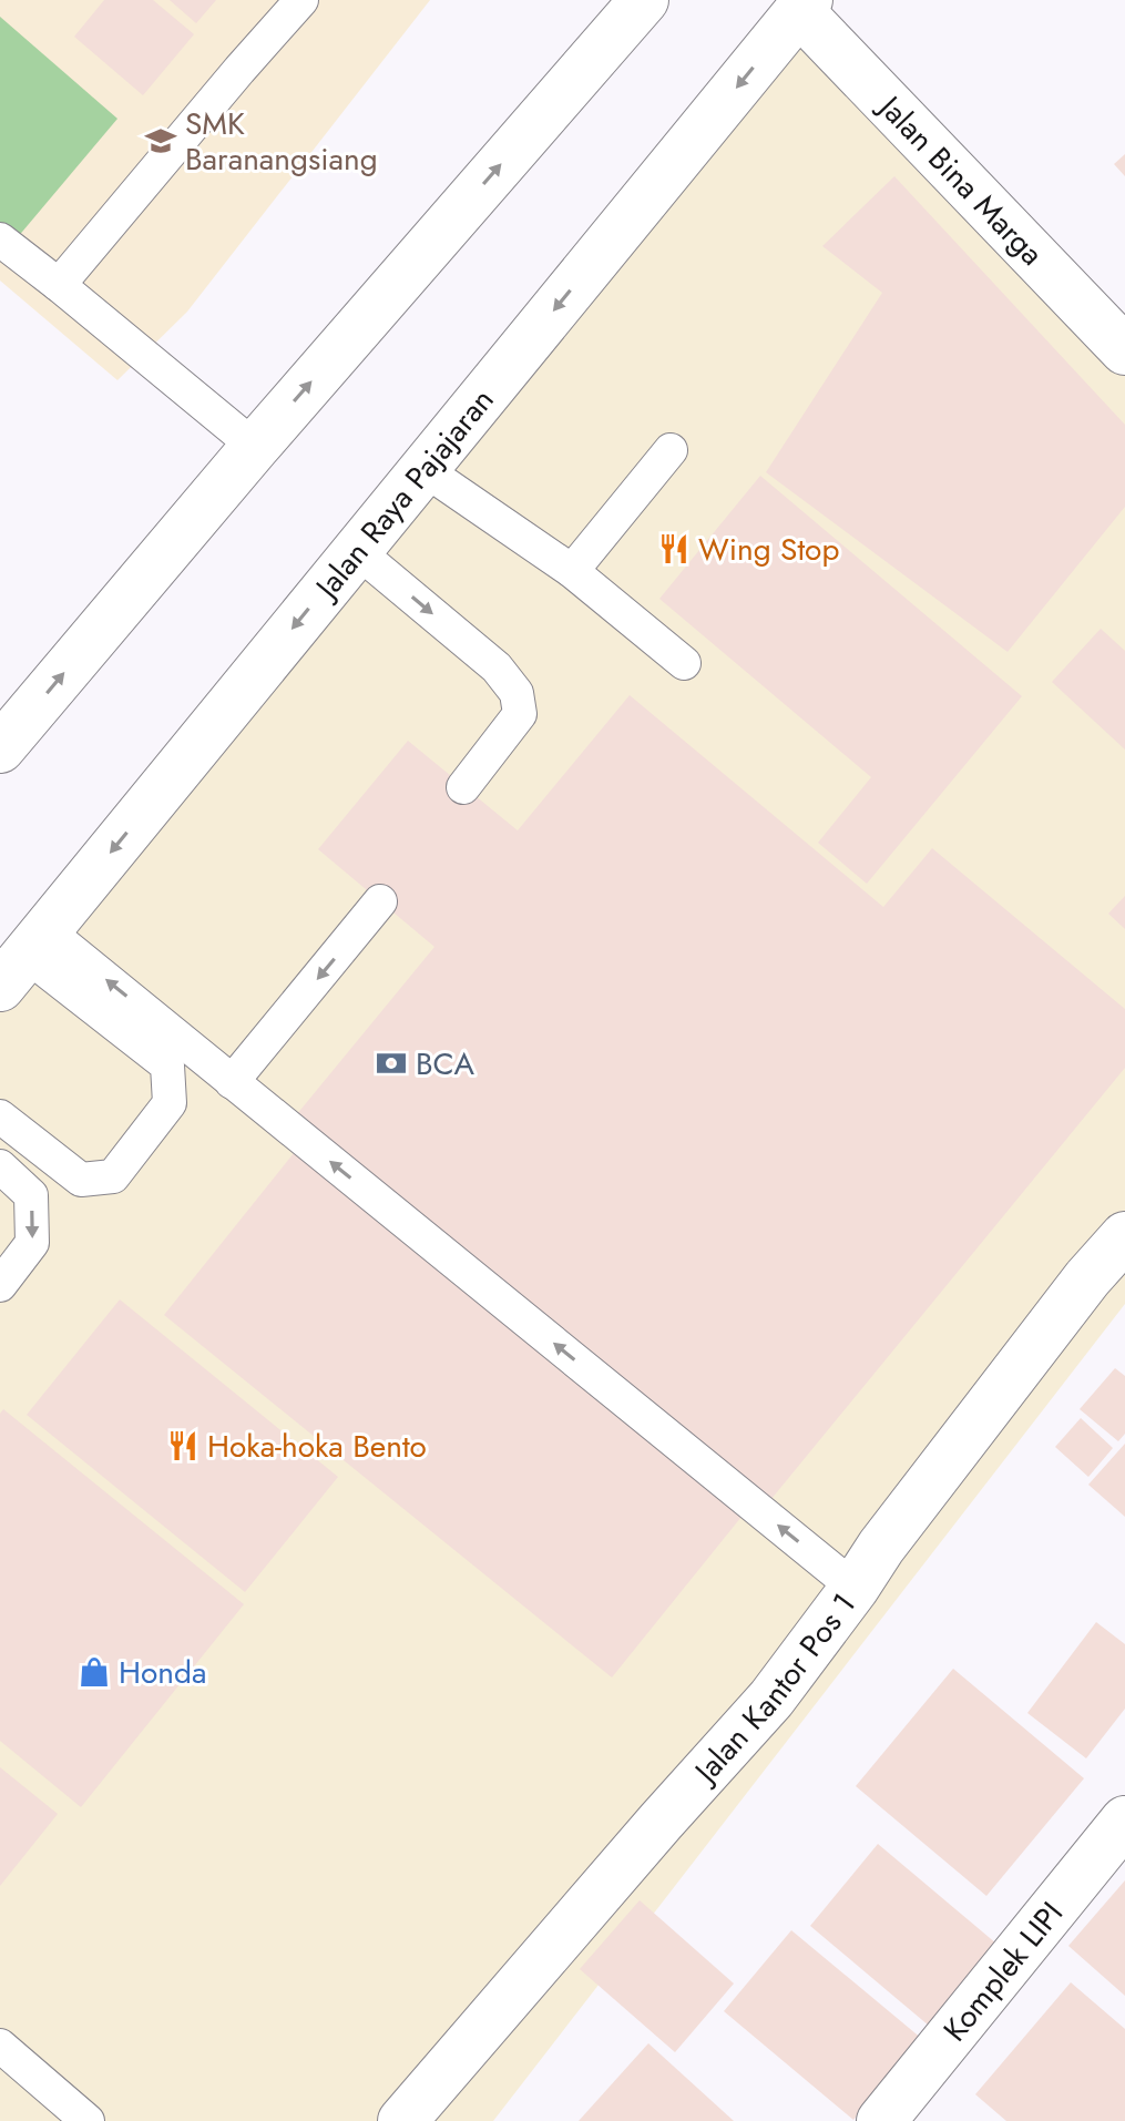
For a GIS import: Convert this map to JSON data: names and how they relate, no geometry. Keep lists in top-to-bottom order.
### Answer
{
  "streets": {
    "main road": [
      "Jalan Bina Marga",
      "Jalan Raya Pajajaran",
      "Jalan Kantor Pos 1",
      "Komplek LIPI"
    ]
  },
  "crossings": [
    ["Jalan Bina Marga", "Jalan Raya Pajajaran"]
  ],
  "places": {
    "school or university": ["SMK Baranangsiang"],
    "restaurant": ["Wing Stop", "Hoka-hoka Bento"],
    "bank": ["BCA"],
    "shop": ["Honda"]
  }
}
